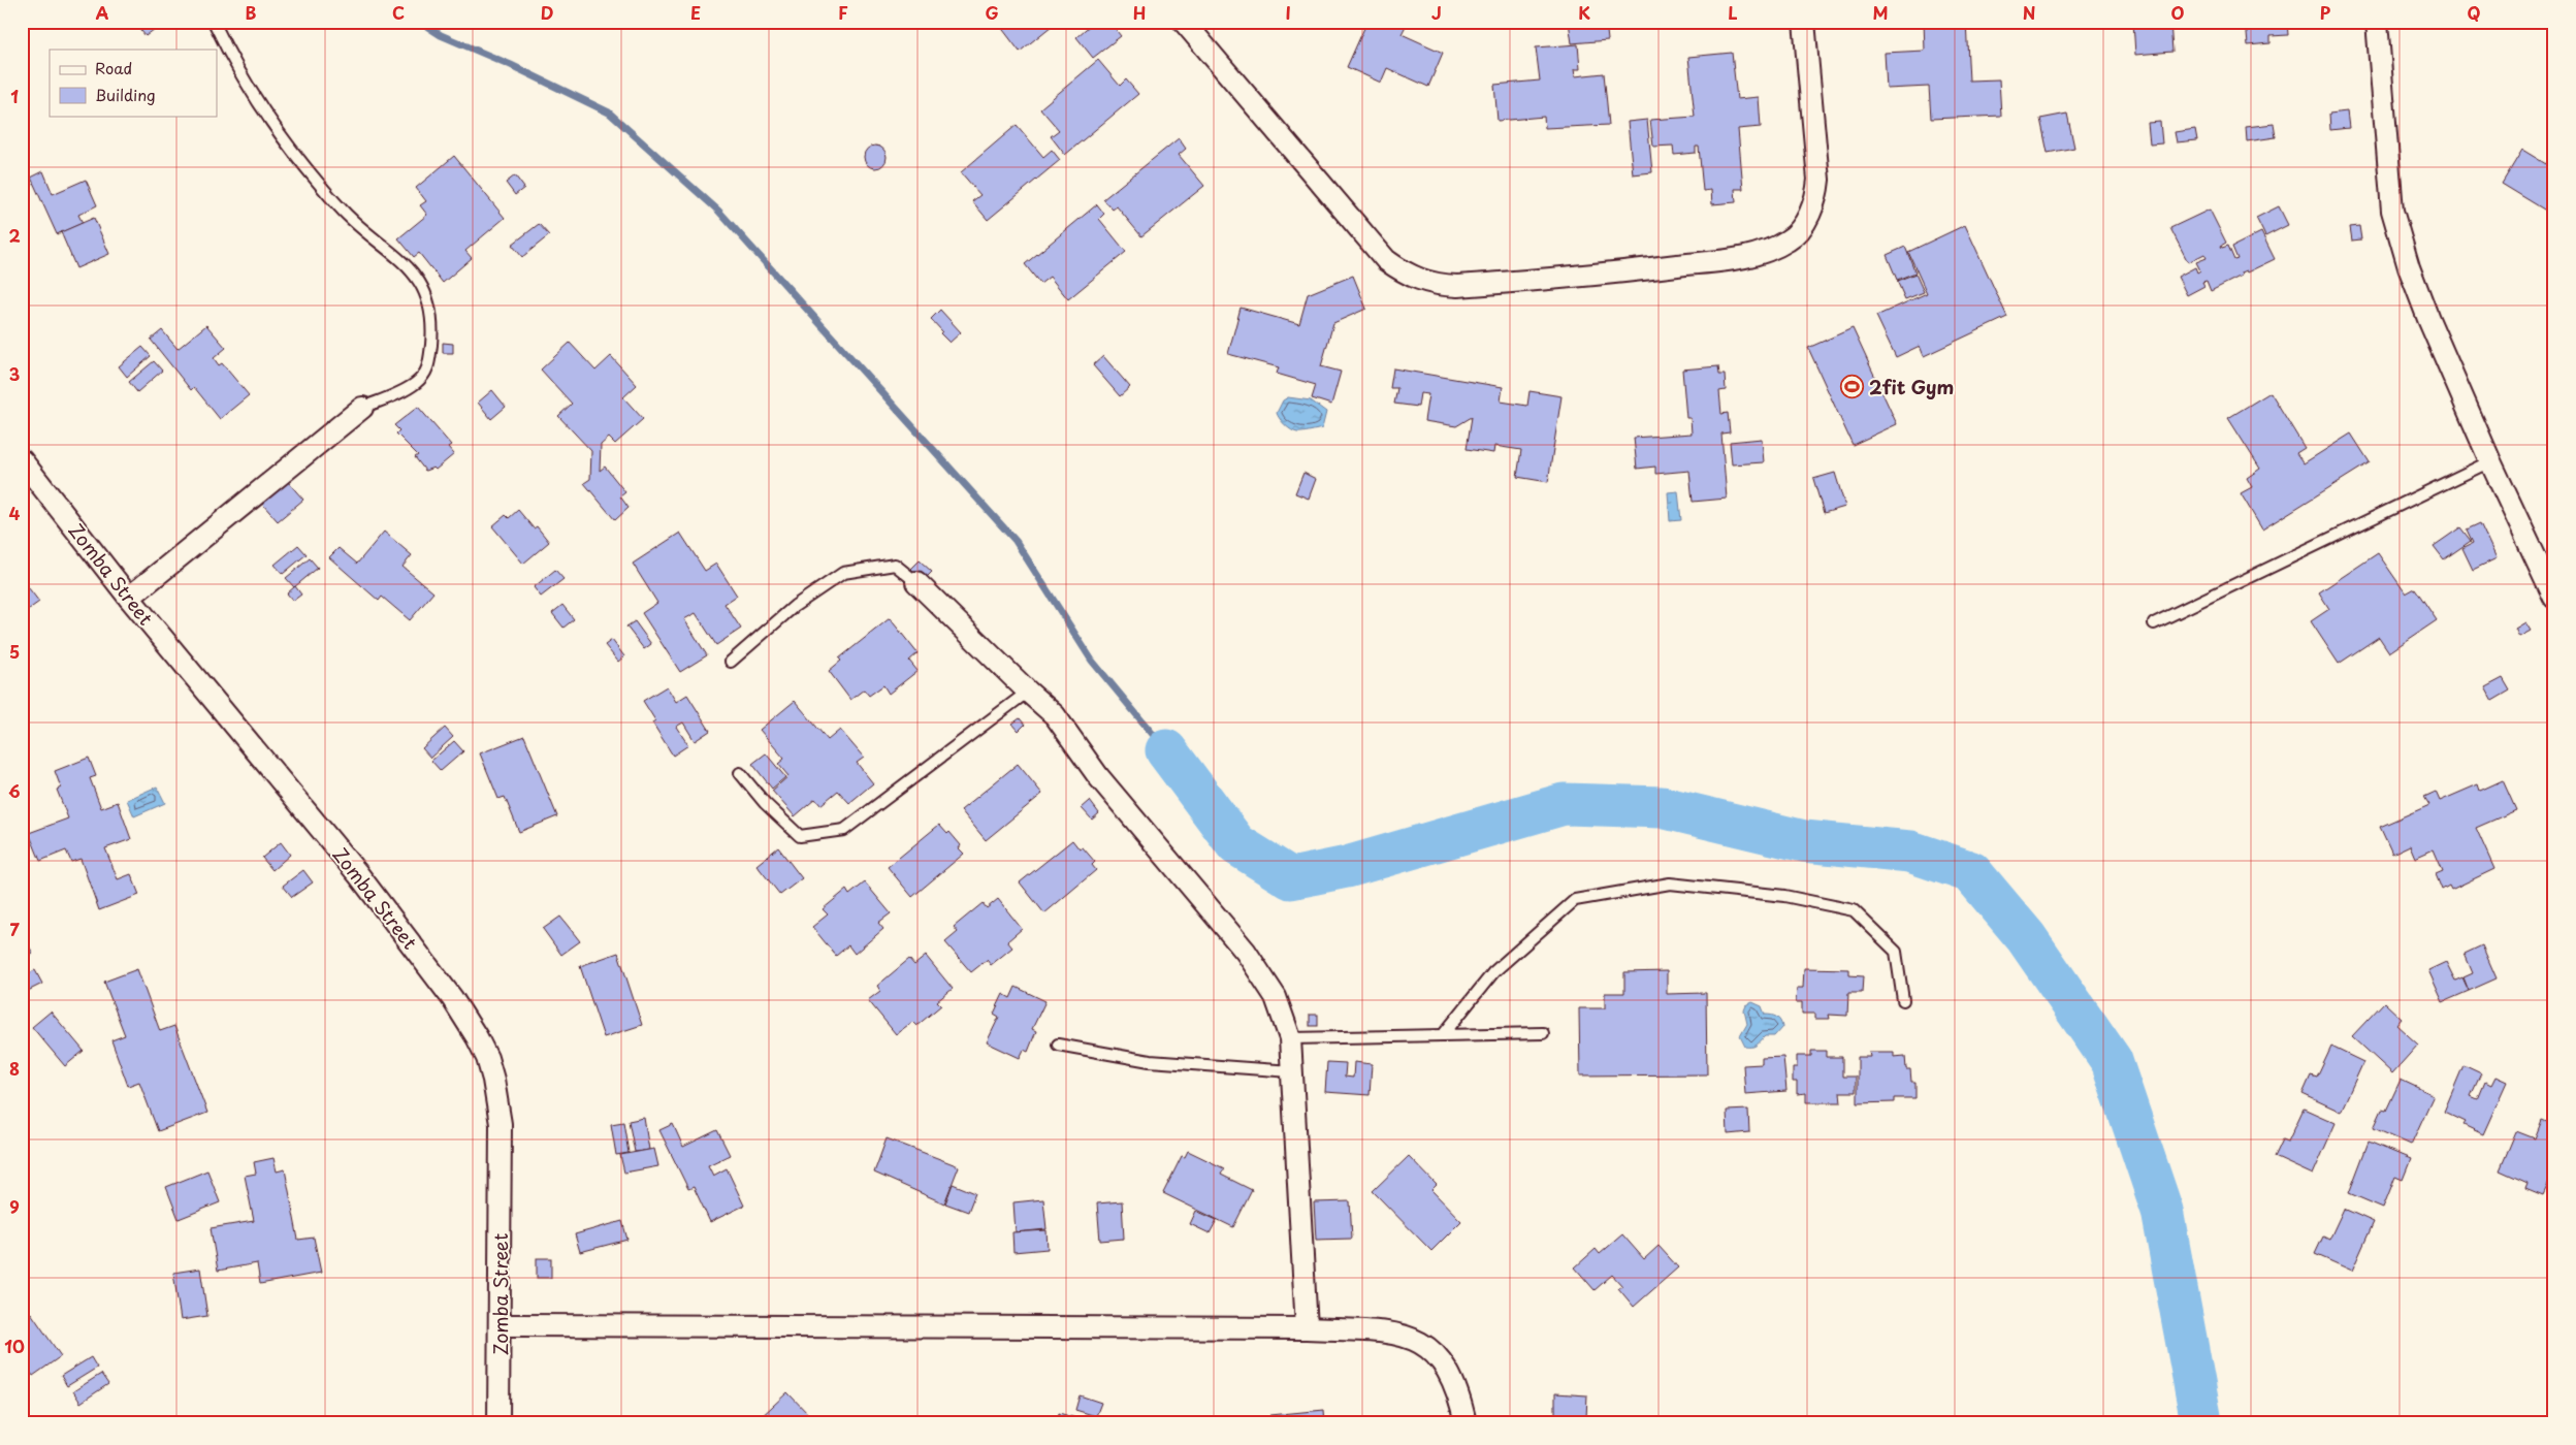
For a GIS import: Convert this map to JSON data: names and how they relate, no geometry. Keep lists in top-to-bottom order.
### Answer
{
  "streets": {
    "street": ["Zomba Street"]
  },
  "places": {
    "sports": ["2fit Gym"]
  },
  "legend": ["Road", "Building"],
  "grid": {
    "columns": [
      "A",
      "B",
      "C",
      "D",
      "E",
      "F",
      "G",
      "H",
      "I",
      "J",
      "K",
      "L",
      "M",
      "N",
      "O",
      "P",
      "Q"
    ],
    "rows": [
      "1",
      "2",
      "3",
      "4",
      "5",
      "6",
      "7",
      "8",
      "9",
      "10"
    ]
  }
}
